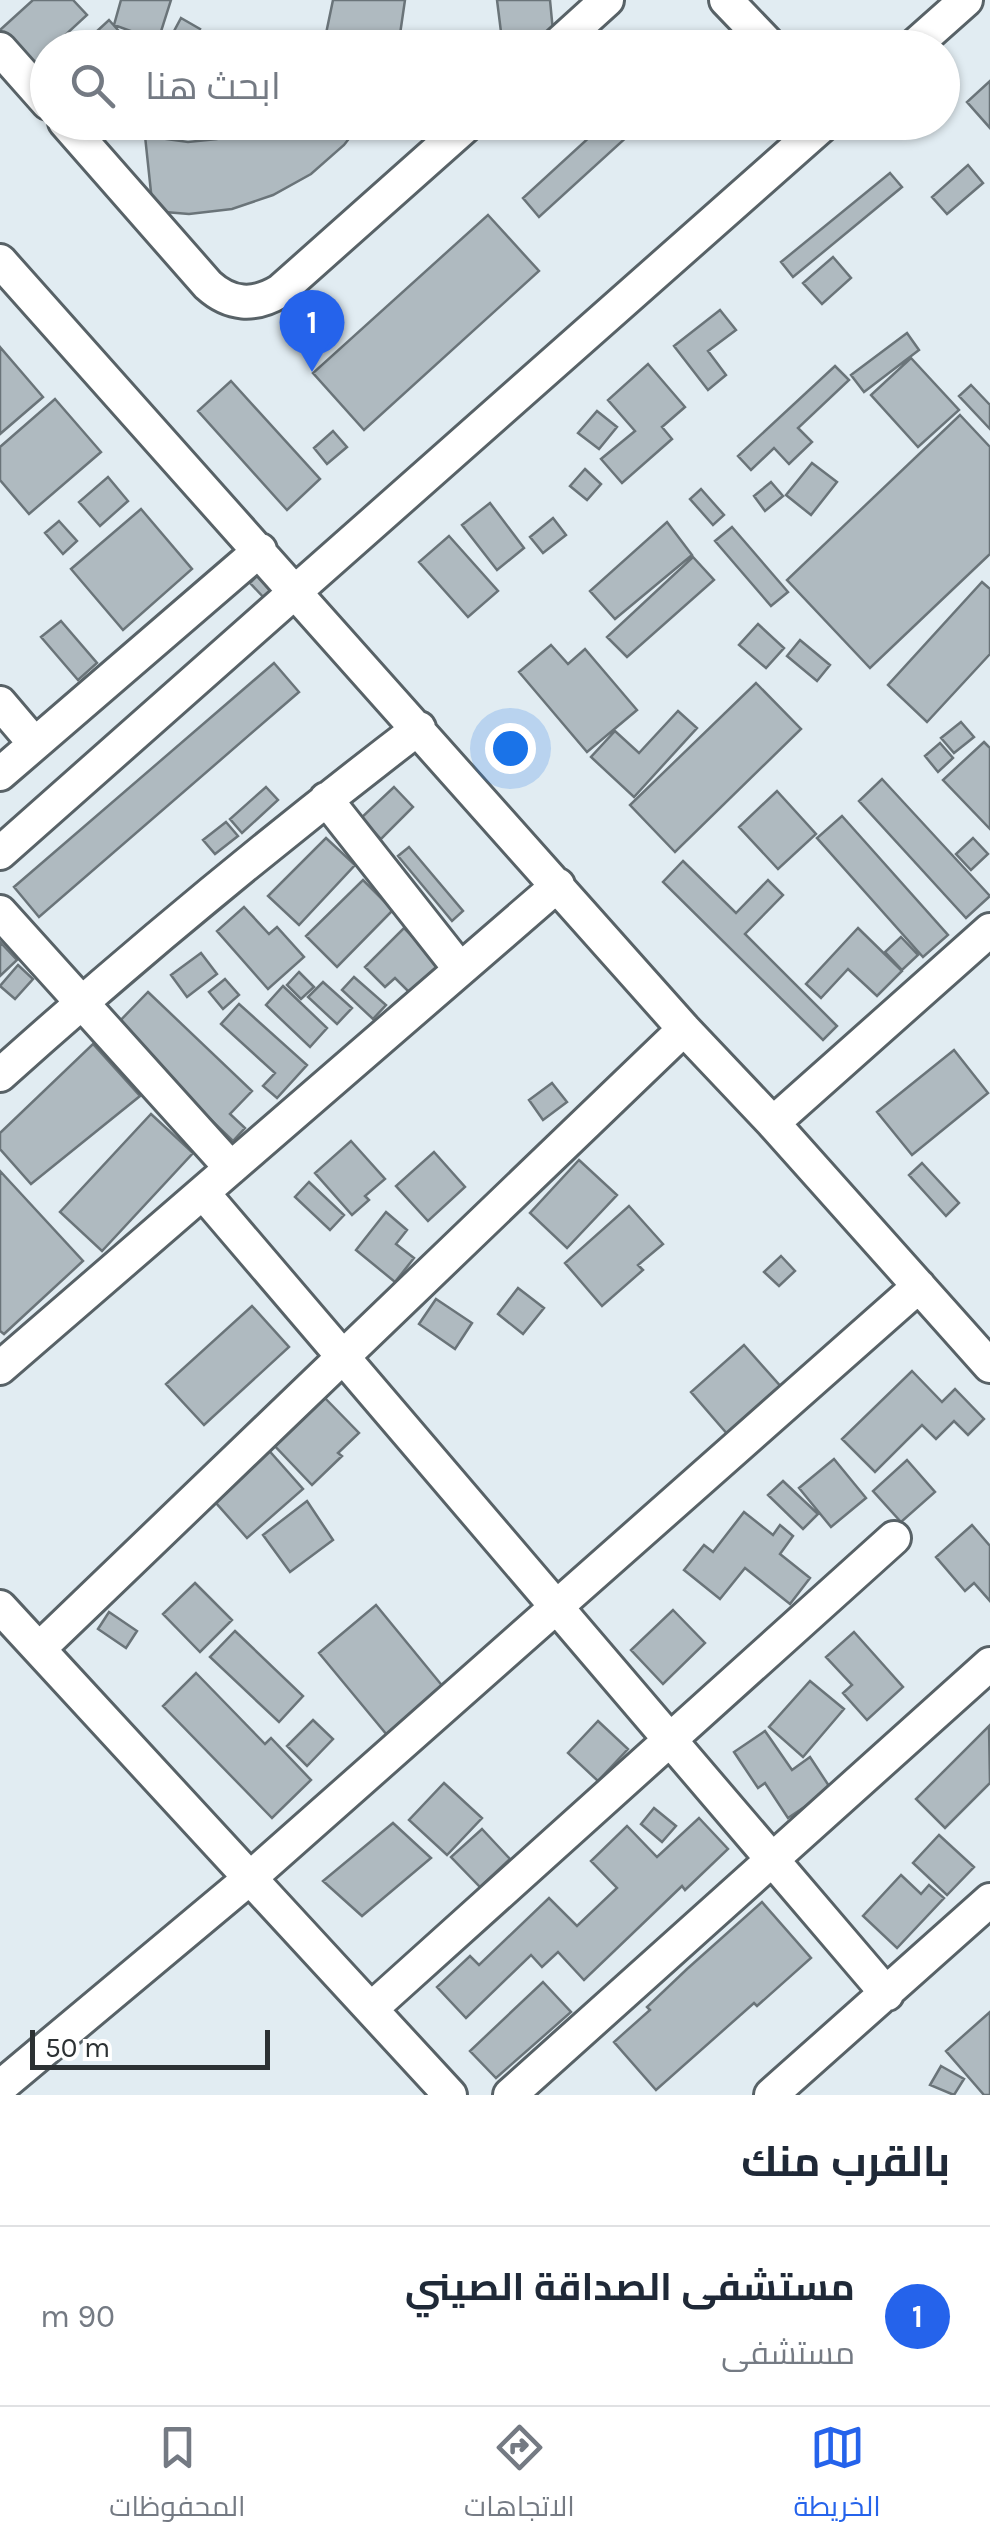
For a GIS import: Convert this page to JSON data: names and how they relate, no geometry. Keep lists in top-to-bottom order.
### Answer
{
  "scale_bar": "50 m",
  "page": {
    "search": "ابحث هنا",
    "pins": "1",
    "scale": "50 m",
    "heading": "بالقرب منك",
    "list": [
      {
        "mark": "1",
        "name": "مستشفى الصداقة الصيني",
        "note": "مستشفى",
        "value": "90 m"
      }
    ],
    "nav": ["الخريطة", "الاتجاهات", "المحفوظات"]
  }
}
